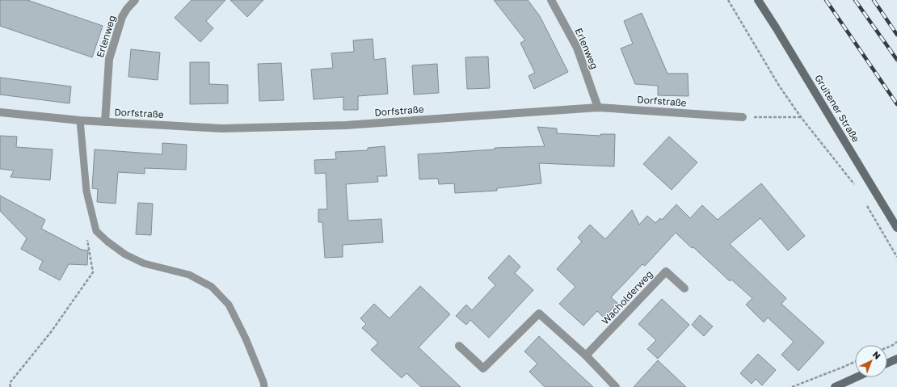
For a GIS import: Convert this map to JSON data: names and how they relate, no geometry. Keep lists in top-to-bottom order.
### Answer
{
  "streets": {
    "main road": ["Gruitener Straße"],
    "street": ["Erlenweg", "Dorfstraße", "Wacholderweg"]
  },
  "crossings": [
    ["Erlenweg", "Dorfstraße"]
  ],
  "north": "top right"
}
